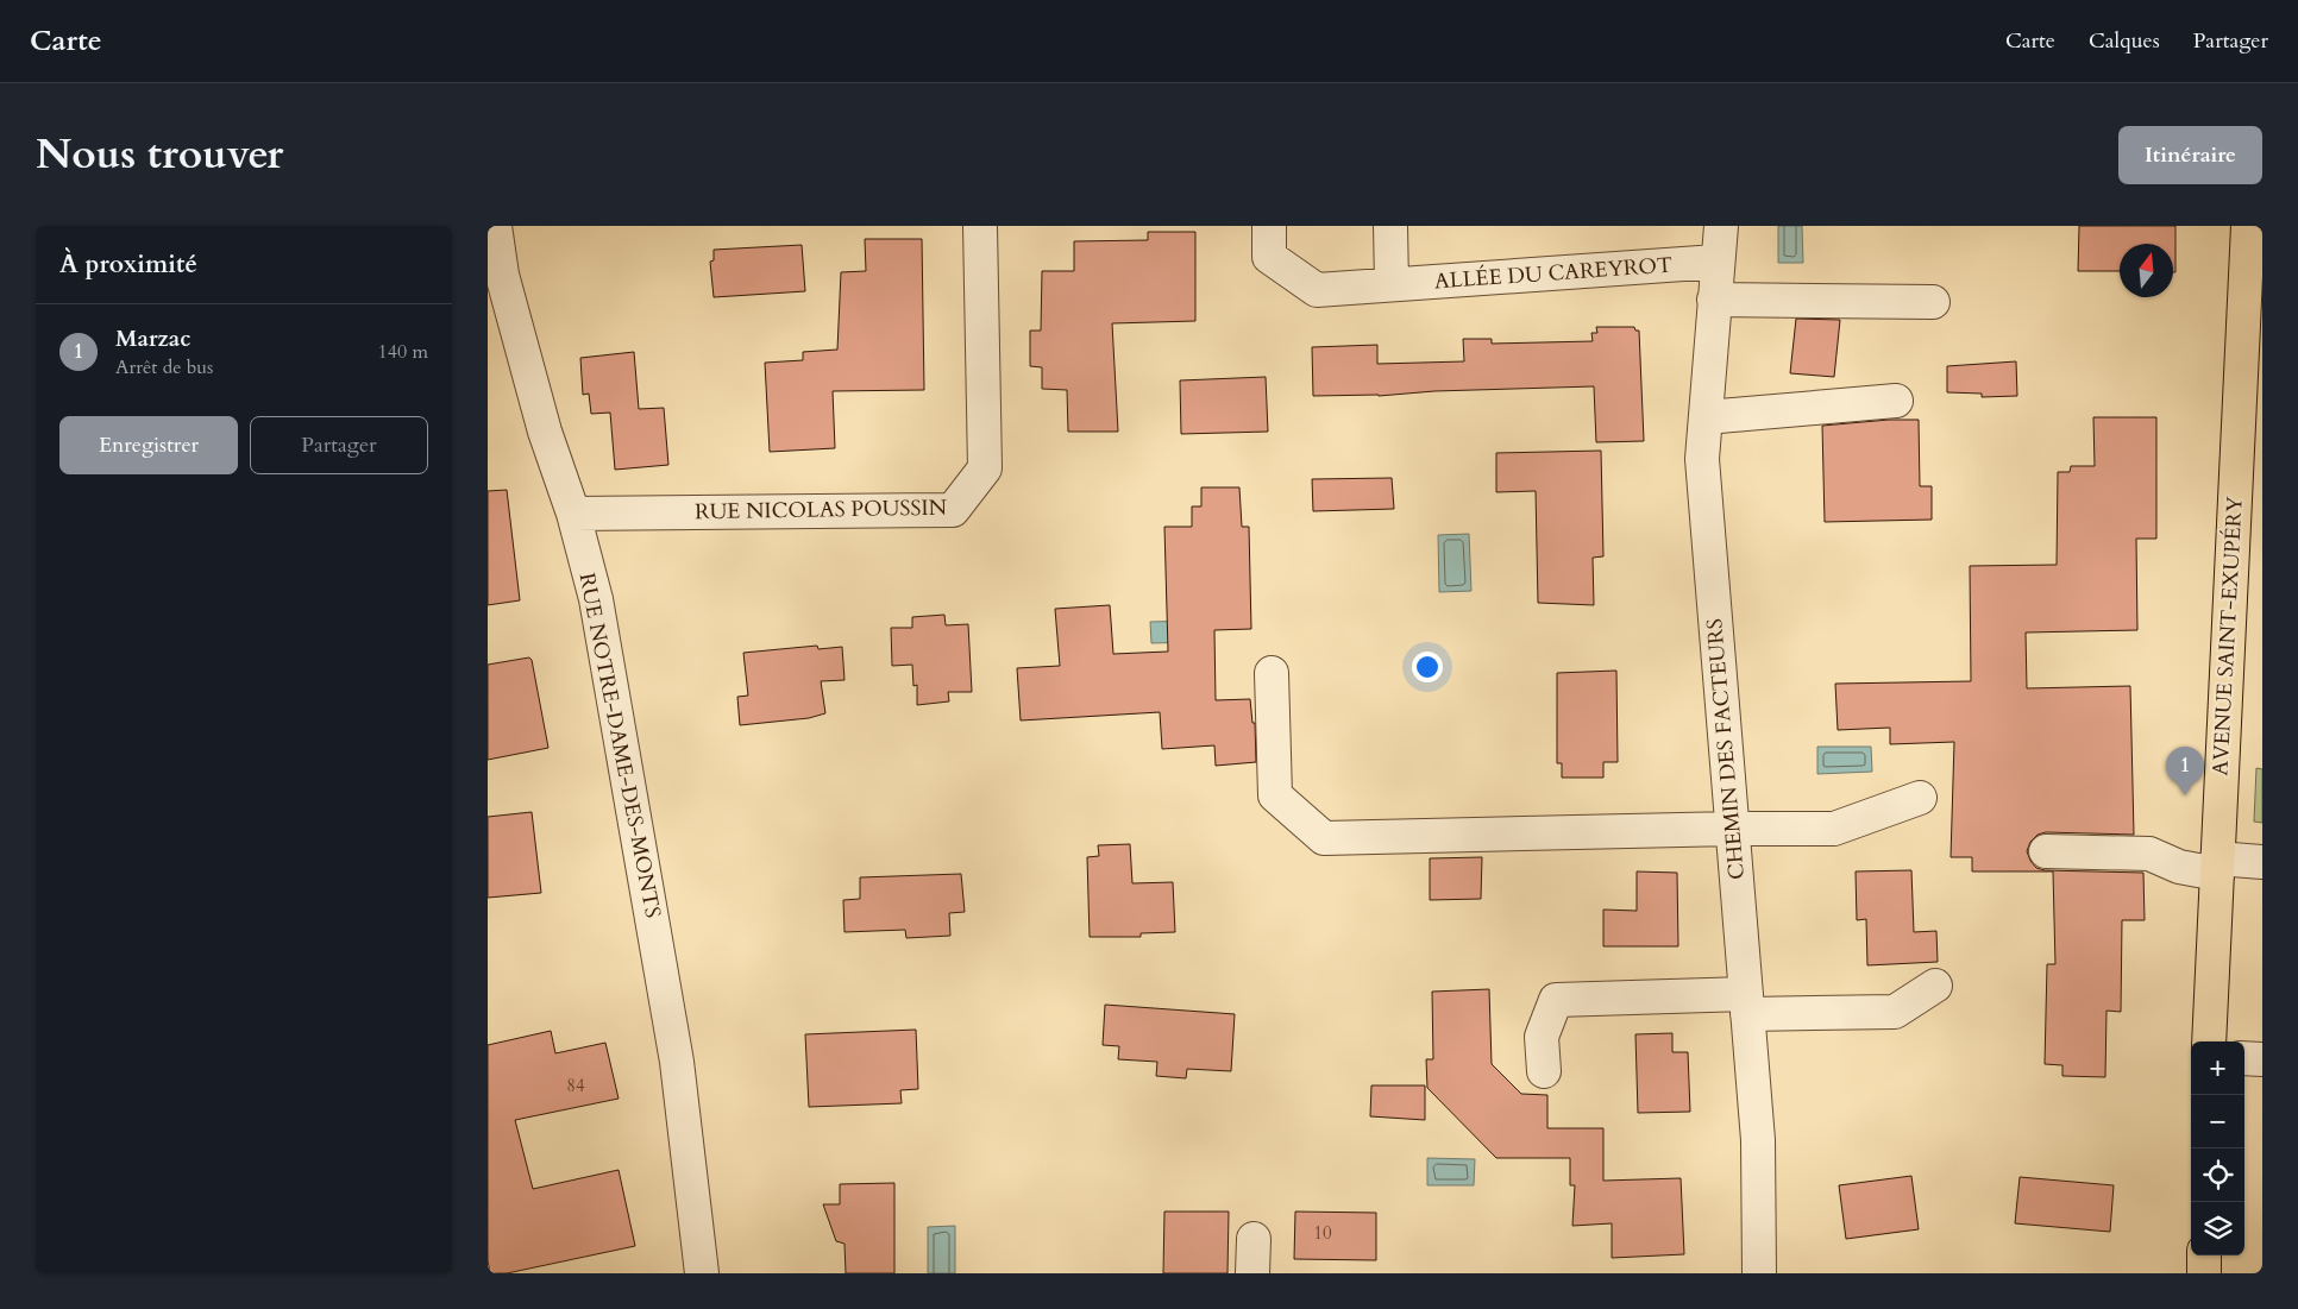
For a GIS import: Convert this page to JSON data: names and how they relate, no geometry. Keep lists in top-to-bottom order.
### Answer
{
  "streets": {
    "main road": ["AVENUE SAINT-EXUPÉRY"],
    "street": [
      "ALLÉE DU CAREYROT",
      "RUE NICOLAS POUSSIN",
      "RUE NOTRE-DAME-DES-MONTS",
      "CHEMIN DES FACTEURS"
    ]
  },
  "crossings": [
    ["ALLÉE DU CAREYROT", "CHEMIN DES FACTEURS"],
    ["RUE NICOLAS POUSSIN", "RUE NOTRE-DAME-DES-MONTS"]
  ],
  "house_numbers": ["84", "10"],
  "north": "top",
  "page": {
    "header": "Carte",
    "nav": ["Carte", "Calques", "Partager"],
    "title": "Nous trouver",
    "buttons": [
      "Itinéraire",
      ["Enregistrer", "Partager"]
    ],
    "heading": "À proximité",
    "list": [
      {
        "mark": "1",
        "name": "Marzac",
        "note": "Arrêt de bus",
        "value": "140 m"
      }
    ],
    "pins": "1",
    "map_buttons": ["+", "−"]
  }
}
